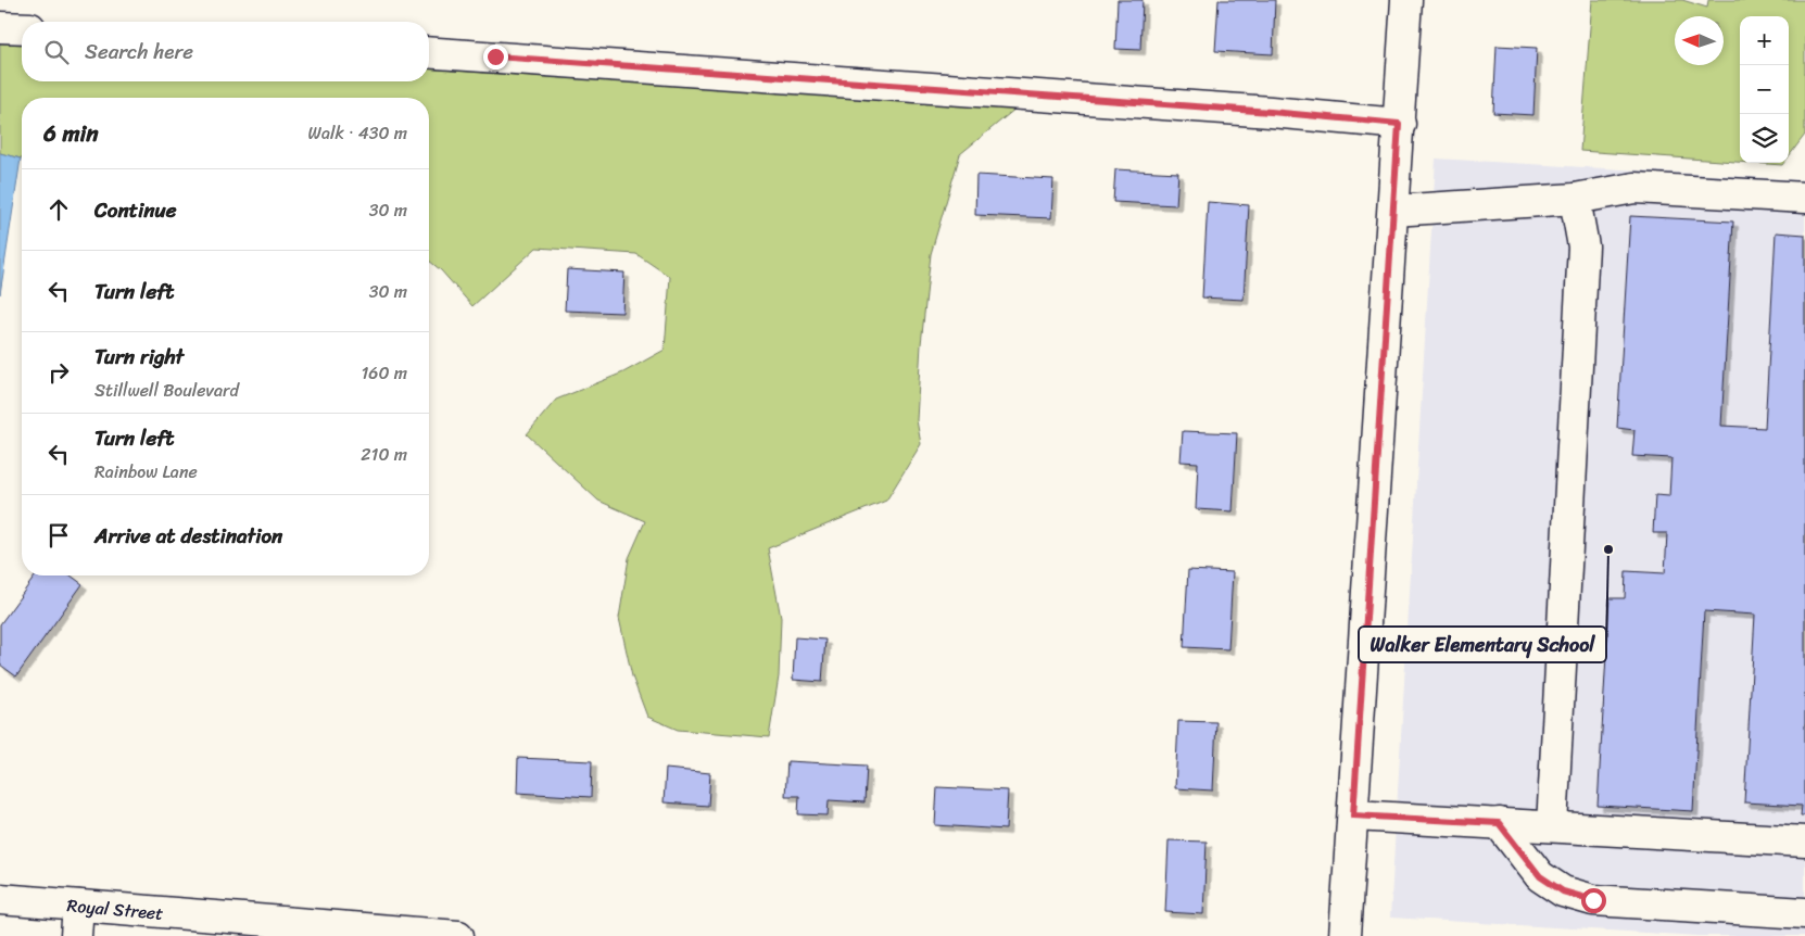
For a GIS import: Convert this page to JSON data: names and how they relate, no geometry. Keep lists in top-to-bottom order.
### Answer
{
  "streets": {
    "street": ["Royal Street"]
  },
  "places": ["Walker Elementary School"],
  "north": "left",
  "page": {
    "map_buttons": ["+", "−"],
    "search": "Search here",
    "heading": ["6 min", "Walk · 430 m"],
    "list": [
      ["Continue", "30 m"],
      ["Turn left", "30 m"],
      ["Turn right", "Stillwell Boulevard", "160 m"],
      ["Turn left", "Rainbow Lane", "210 m"],
      "Arrive at destination"
    ]
  }
}
